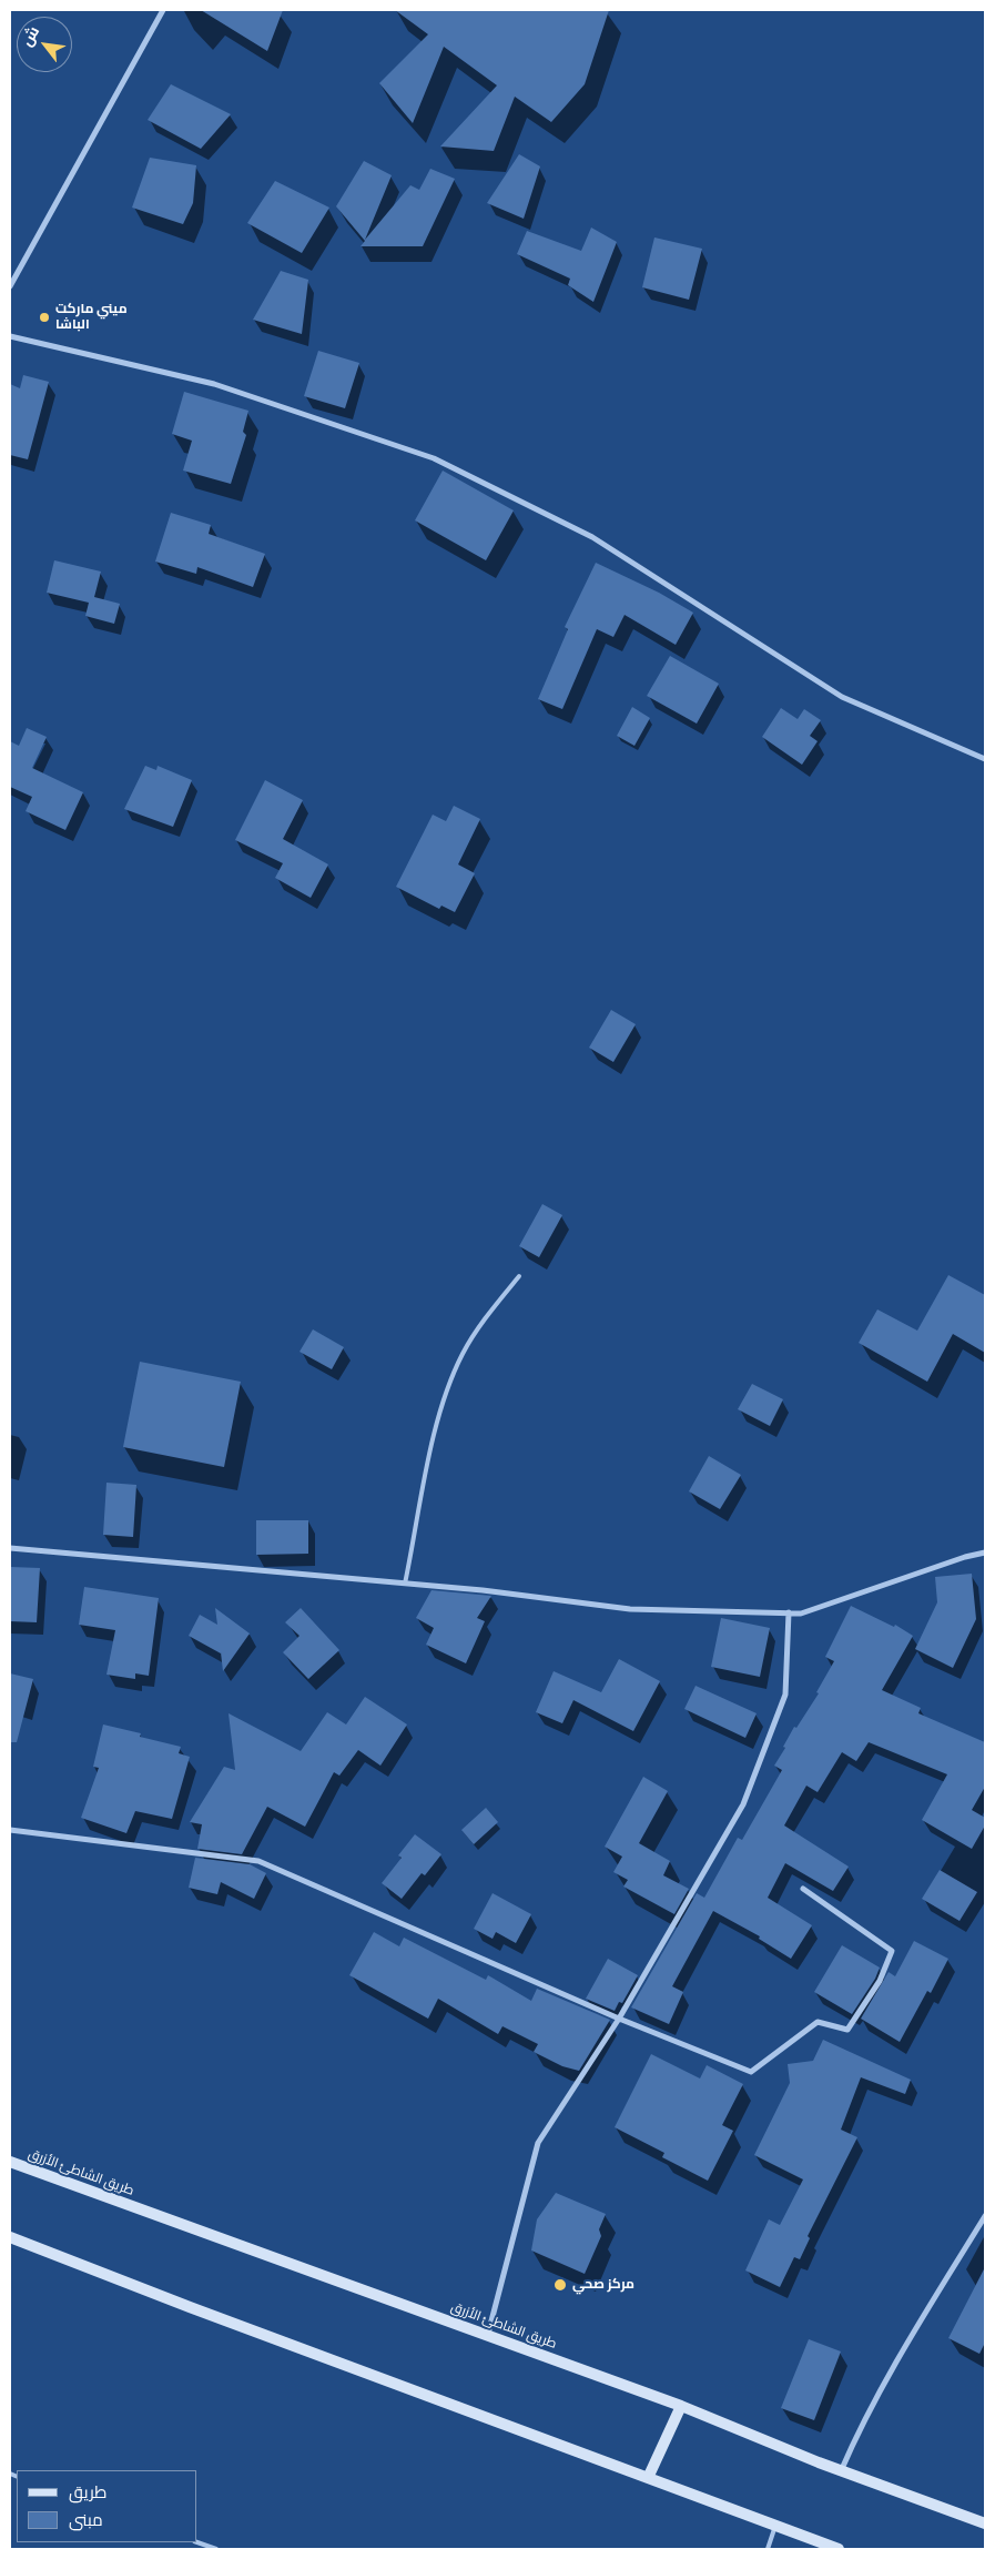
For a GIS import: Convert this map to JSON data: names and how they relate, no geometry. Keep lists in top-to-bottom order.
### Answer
{
  "streets": {
    "main road": ["طريق الشاطئ الأزرق"]
  },
  "places": ["ميني ماركت الباشا", "مركز صحي"],
  "legend": ["طريق", "مبنى"],
  "north": "top left"
}
